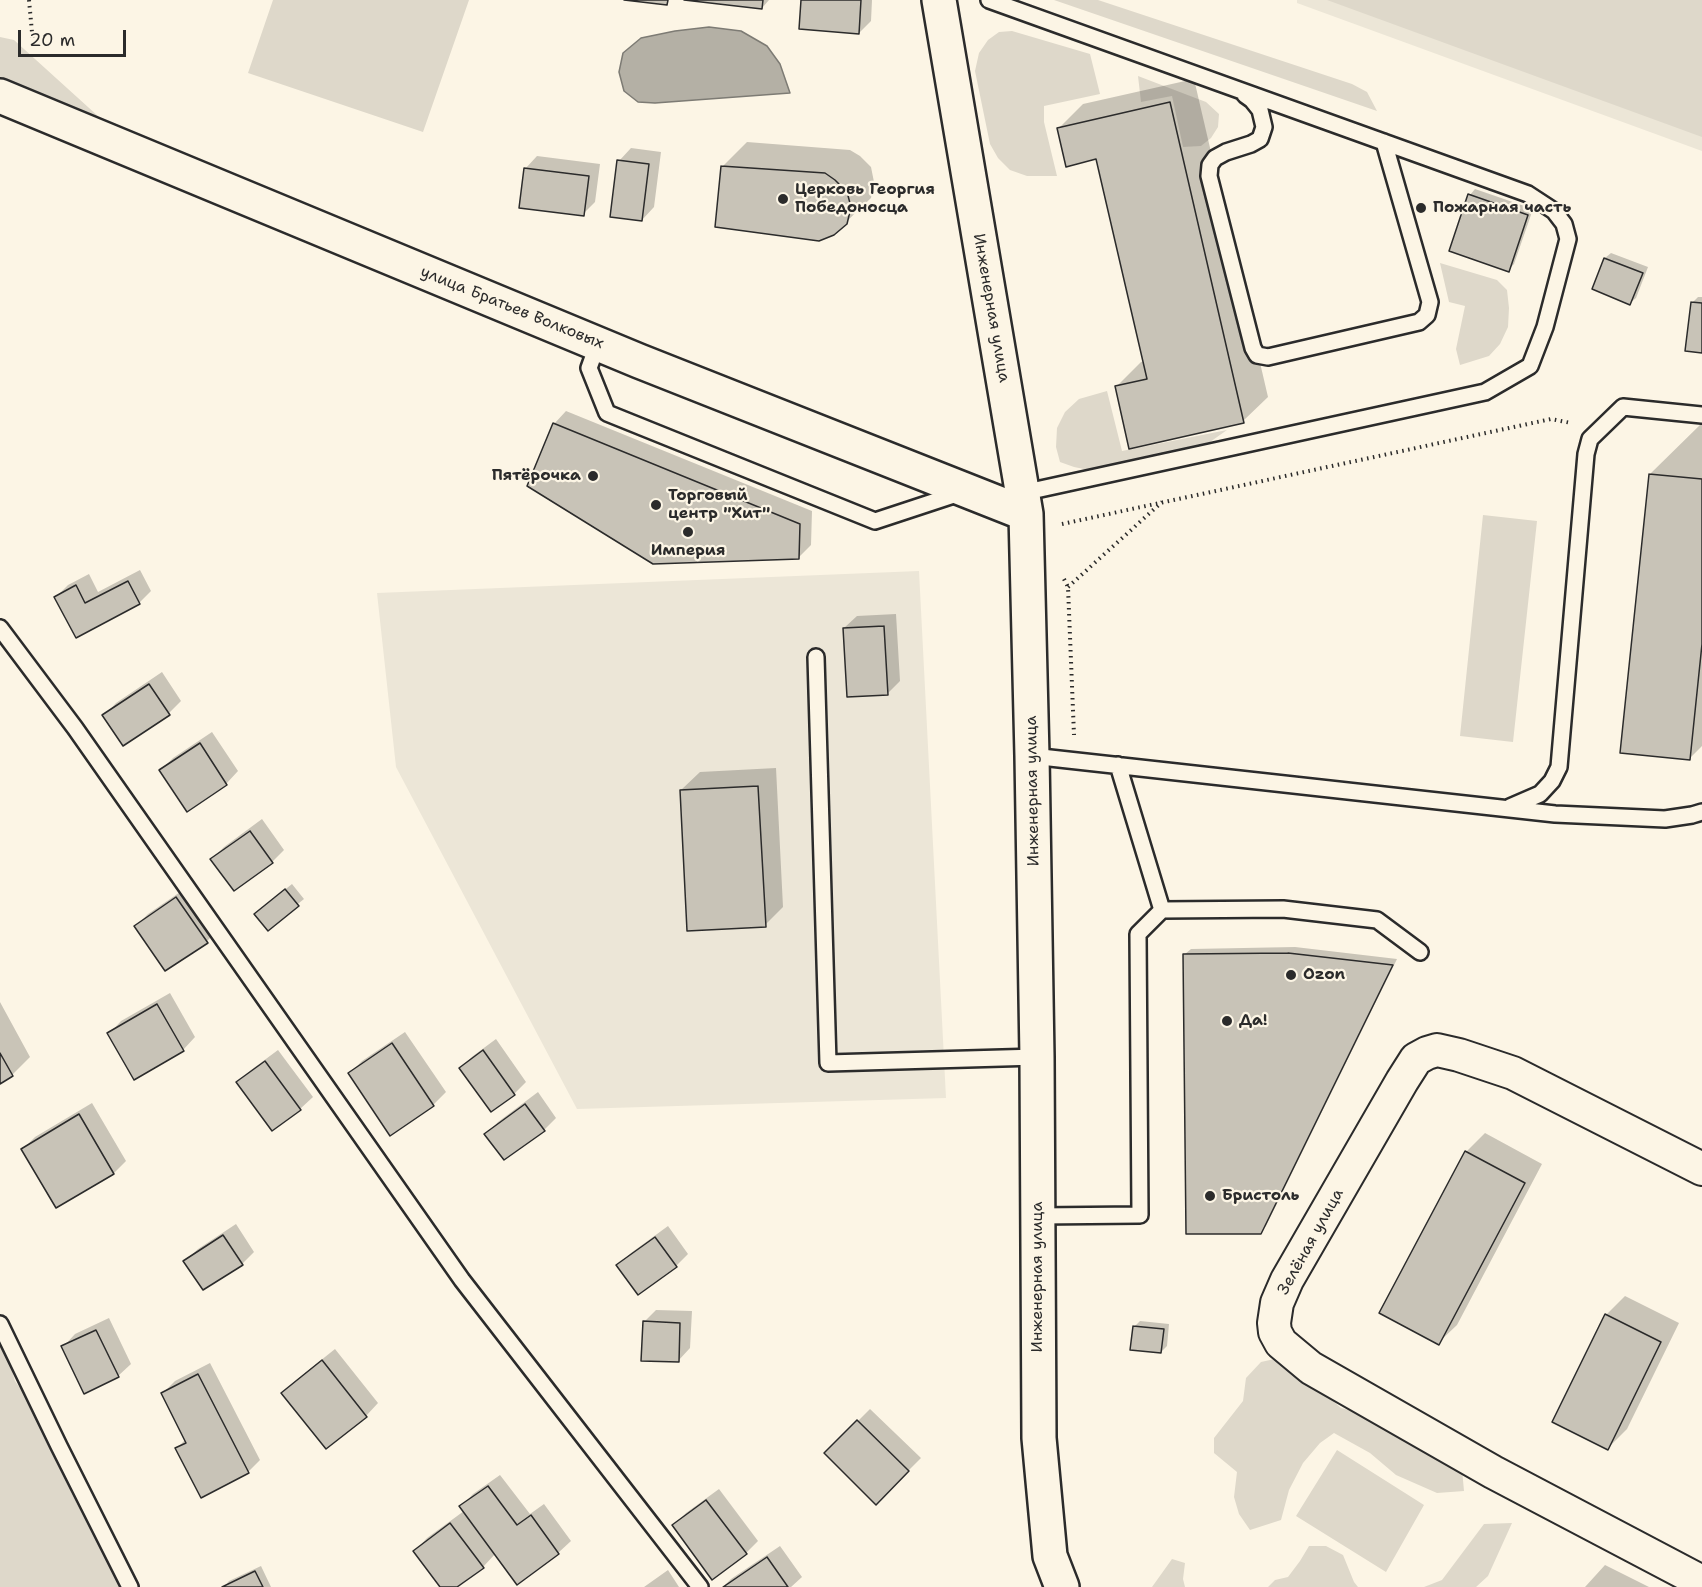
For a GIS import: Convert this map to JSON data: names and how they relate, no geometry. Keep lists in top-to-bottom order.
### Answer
{
  "streets": {
    "street": ["улица Братьев Волковых", "Инженерная улица", "Зелёная улица"]
  },
  "crossings": [
    ["улица Братьев Волковых", "Инженерная улица"]
  ],
  "places": [
    "Церковь Георгия Победоносца",
    "Пожарная часть",
    "Пятёрочка",
    "Торговый центр \"Хит\"",
    "Империя",
    "Ozon",
    "Да!",
    "Бристоль"
  ],
  "scale_bar": "20 m"
}
